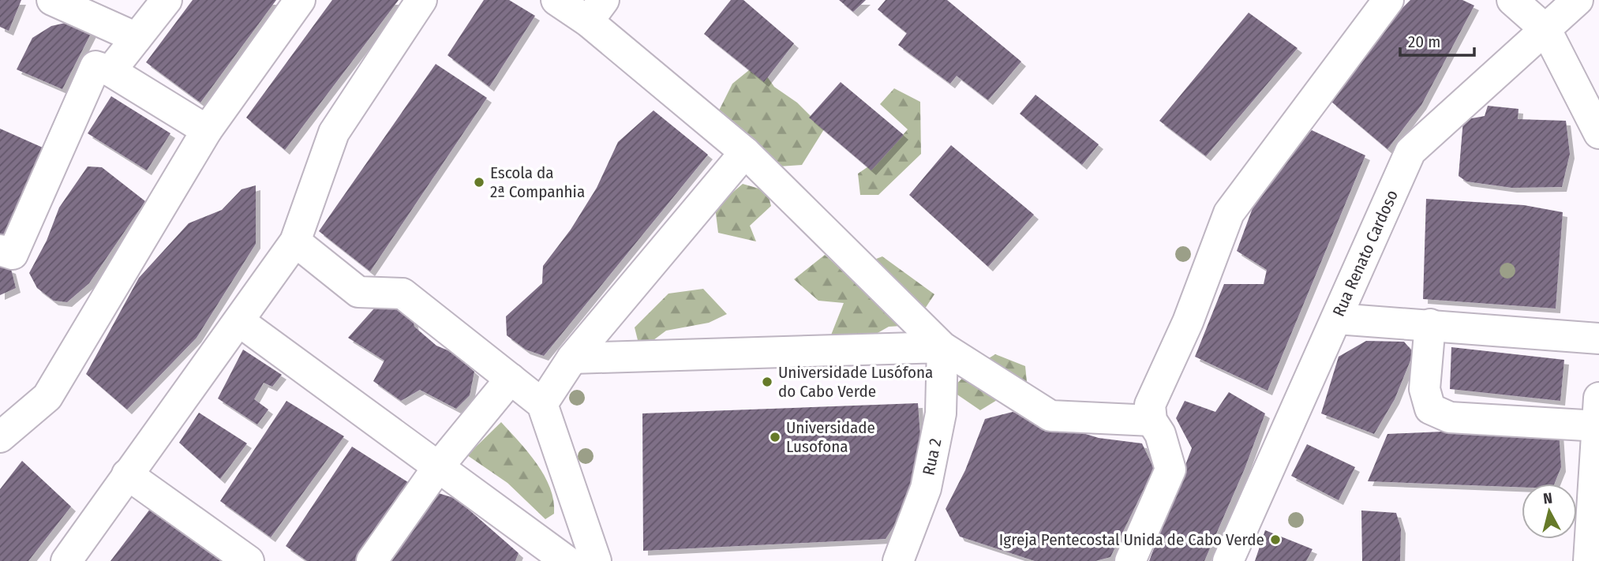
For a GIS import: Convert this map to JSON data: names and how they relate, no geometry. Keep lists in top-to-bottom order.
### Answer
{
  "streets": {
    "street": ["Rua Renato Cardoso", "Rua 2"]
  },
  "places": [
    "Escola da 2ª Companhia",
    "Universidade Lusófona do Cabo Verde",
    "Universidade Lusofona",
    "Igreja Pentecostal Unida de Cabo Verde"
  ],
  "scale_bar": "20 m",
  "north": "top"
}
